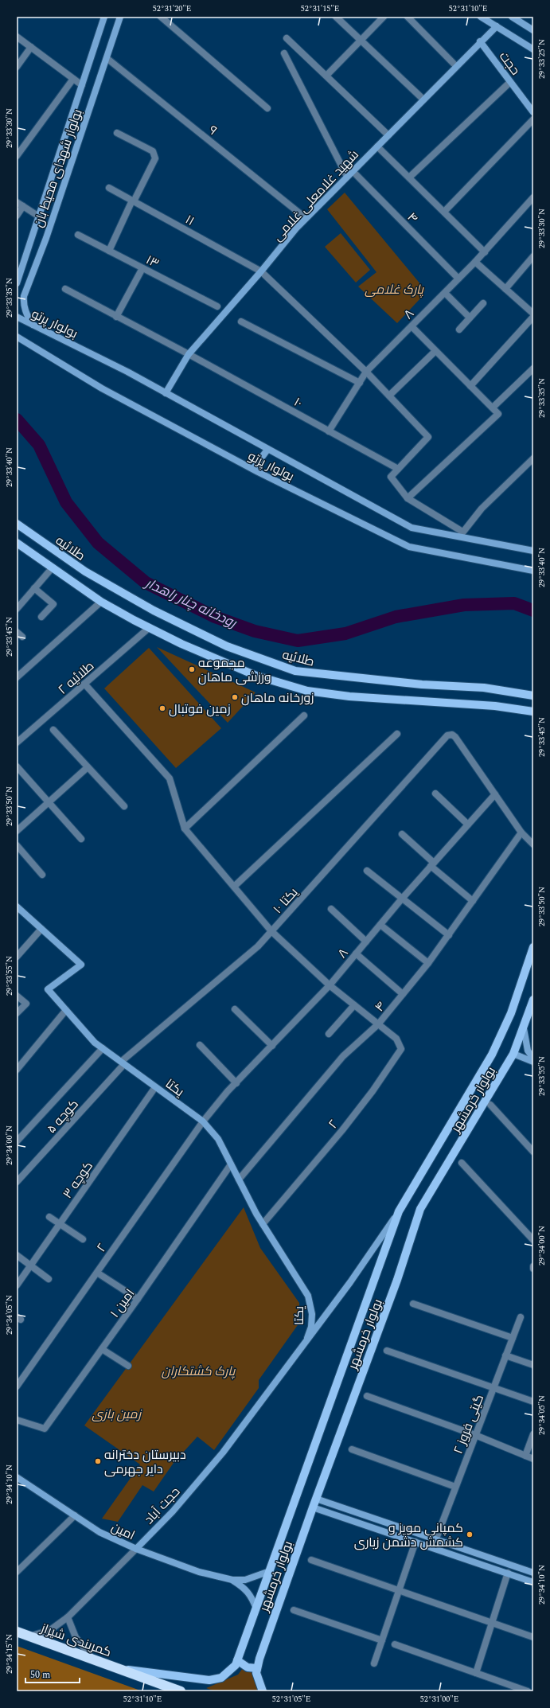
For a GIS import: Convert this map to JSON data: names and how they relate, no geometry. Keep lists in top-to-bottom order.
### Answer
{
  "streets": {
    "highway": ["کمربندی شیراز"],
    "main road": ["طلائیه", "بولوار خرمشهر"],
    "street": [
      "حجت",
      "۹",
      "بولوار شهدای محیط بان",
      "شهید غلامعلی غلامی",
      "۴",
      "۱۱",
      "۱۳",
      "۸",
      "بولوار پرتو",
      "۱۰",
      "طلائیه ۲",
      "۱۰ یکتا",
      "یکتا",
      "کوچه ۵",
      "۲",
      "کوچه ۳",
      "امین ۱",
      "گیتی فروز ۲",
      "حجت آباد",
      "امین"
    ]
  },
  "crossings": [
    ["حجت", "شهید غلامعلی غلامی"],
    ["۹", "بولوار شهدای محیط بان"],
    ["۹", "شهید غلامعلی غلامی"],
    ["بولوار شهدای محیط بان", "بولوار پرتو"],
    ["شهید غلامعلی غلامی", "۴"],
    ["شهید غلامعلی غلامی", "۱۱"],
    ["شهید غلامعلی غلامی", "بولوار پرتو"],
    ["شهید غلامعلی غلامی", "۱۰"],
    ["۴", "۸"],
    ["۴", "یکتا"],
    ["۴", "۲"],
    ["۱۱", "۸"],
    ["۱۱", "۱۰"],
    ["۸", "۱۰"],
    ["۸", "۱۰ یکتا"],
    ["۸", "یکتا"],
    ["۸", "۲"],
    ["۱۰ یکتا", "یکتا"],
    ["۱۰ یکتا", "کوچه ۵"],
    ["یکتا", "کوچه ۵"],
    ["یکتا", "۲"],
    ["یکتا", "کوچه ۳"],
    ["یکتا", "امین ۱"],
    ["یکتا", "حجت آباد"],
    ["بولوار خرمشهر", "حجت آباد"],
    ["بولوار خرمشهر", "کمربندی شیراز"],
    ["حجت آباد", "امین"],
    ["حجت آباد", "کمربندی شیراز"]
  ],
  "water": ["رودخانه چنار راهدار"],
  "parks": ["پارک غلامی", "پارک کشتکاران", "زمین بازی"],
  "places": [
    "مجموعه ورزشی ماهان",
    "زورخانه ماهان",
    "زمین فوتبال",
    "دبیرستان دخترانه دایر جهرمی",
    "کمپانی مویز و کشمش دشمن زیاری"
  ],
  "scale_bar": "50 m",
  "coordinates": [
    "52°31'20\"E",
    "52°31'15\"E",
    "52°31'10\"E",
    "29°33'25\"N",
    "29°33'30\"N",
    "29°33'35\"N",
    "29°33'40\"N",
    "29°33'45\"N",
    "29°33'50\"N",
    "29°33'55\"N",
    "29°34'00\"N",
    "29°34'05\"N",
    "29°34'10\"N",
    "29°34'15\"N",
    "52°31'05\"E",
    "52°31'00\"E"
  ]
}
